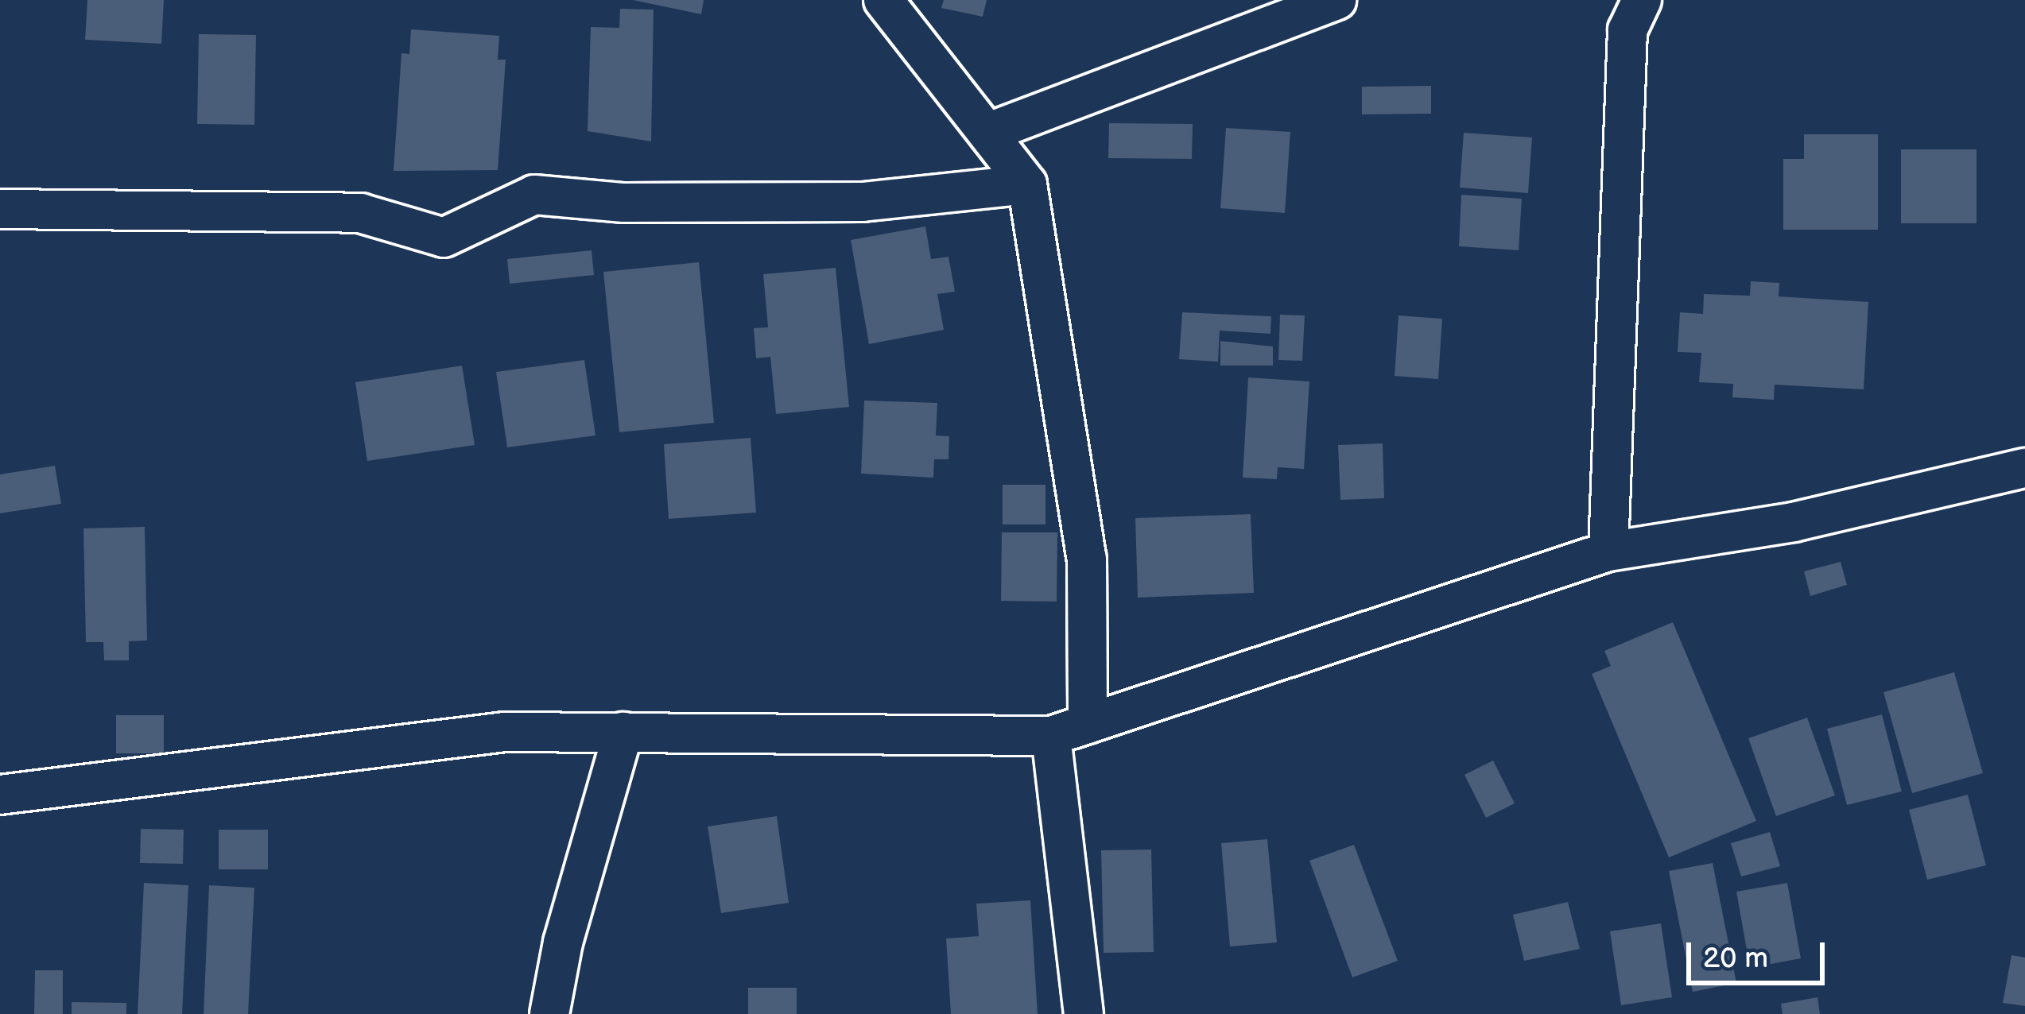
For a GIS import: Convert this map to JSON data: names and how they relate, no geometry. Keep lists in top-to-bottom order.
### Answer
{
  "scale_bar": "20 m"
}
